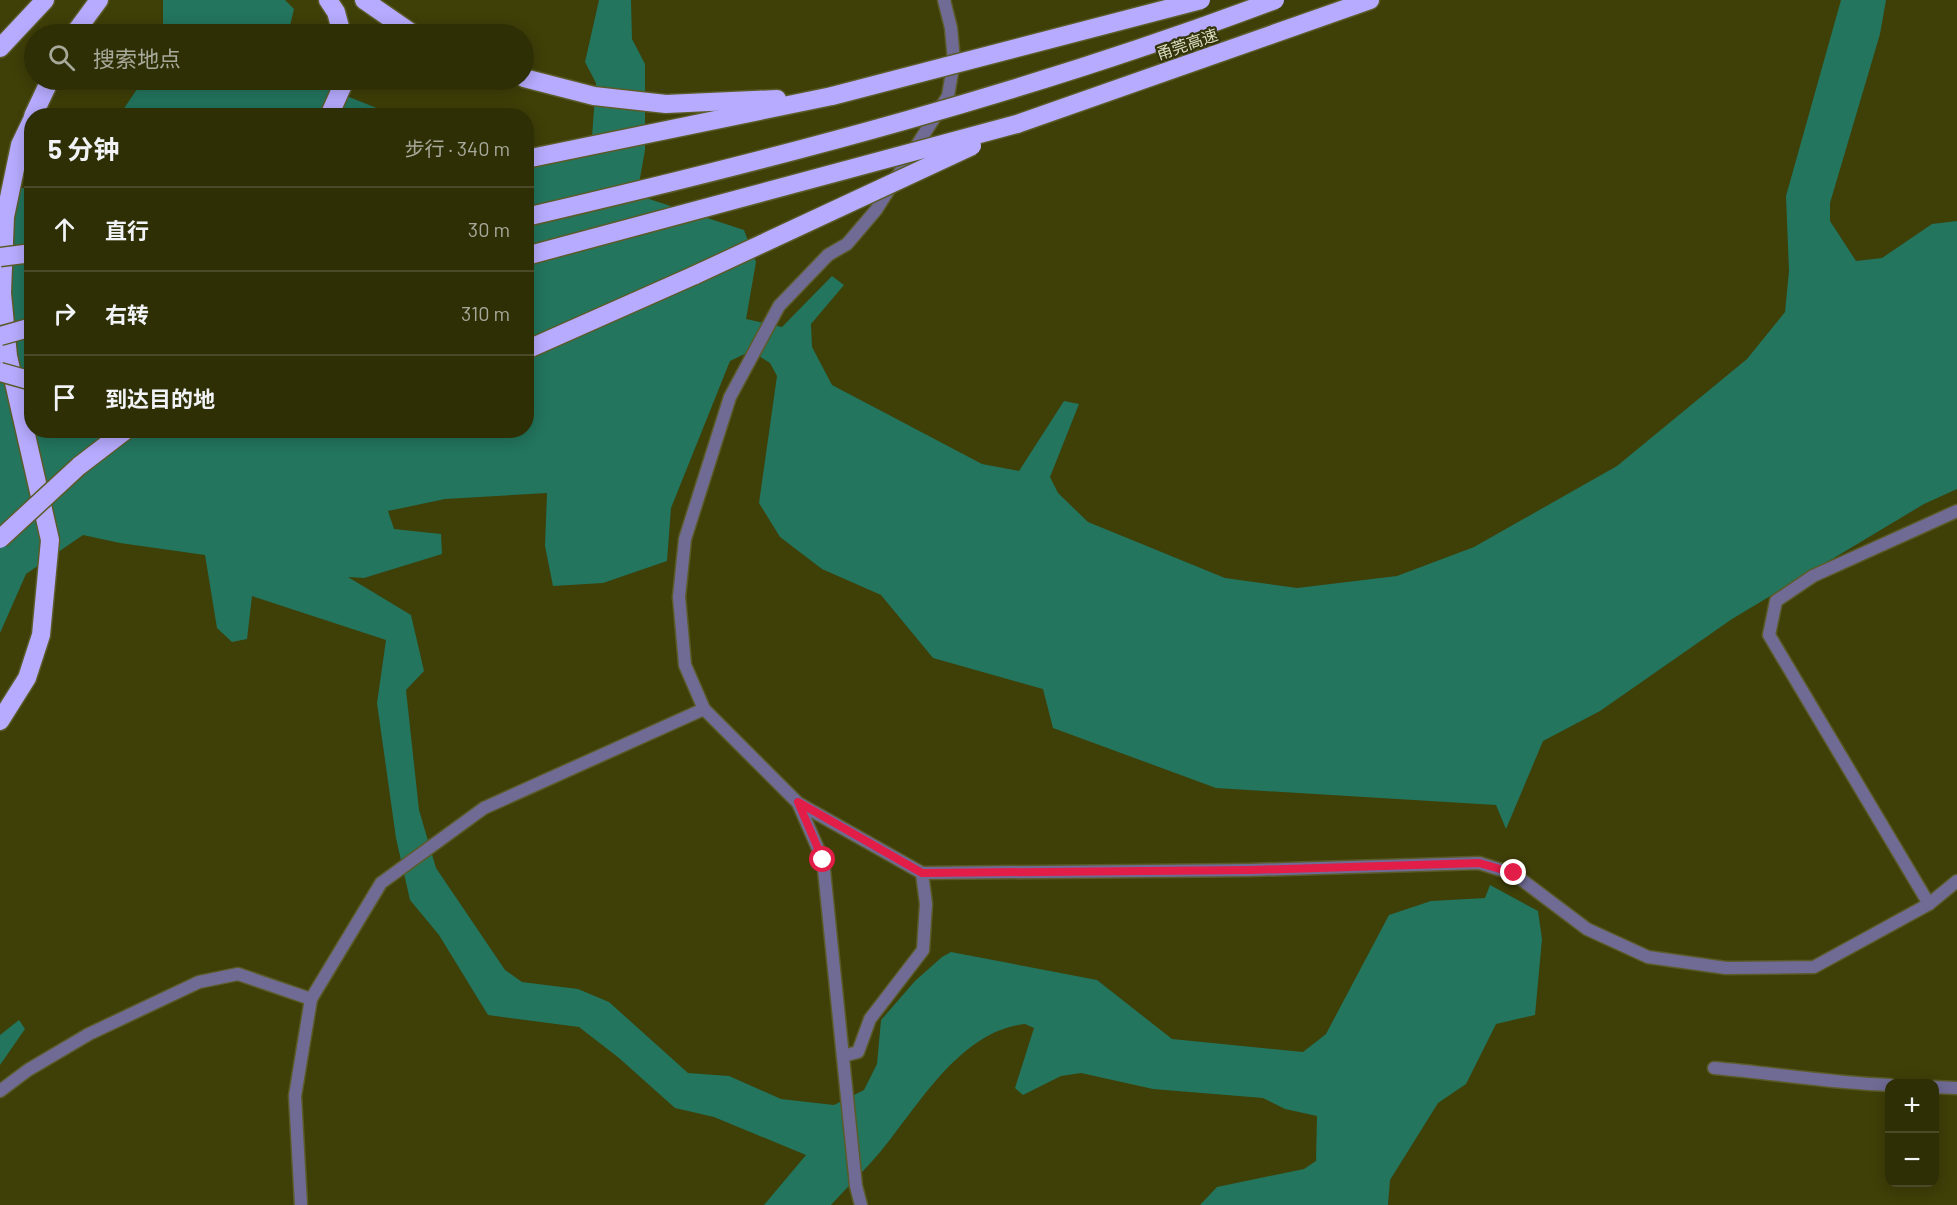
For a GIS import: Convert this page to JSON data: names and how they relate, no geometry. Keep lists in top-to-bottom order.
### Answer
{
  "streets": {
    "highway": ["甬莞高速"]
  },
  "page": {
    "search": "搜索地点",
    "heading": ["5 分钟", "步行 · 340 m"],
    "list": [
      ["直行", "30 m"],
      ["右转", "310 m"],
      "到达目的地"
    ],
    "map_buttons": ["+", "−"]
  }
}
